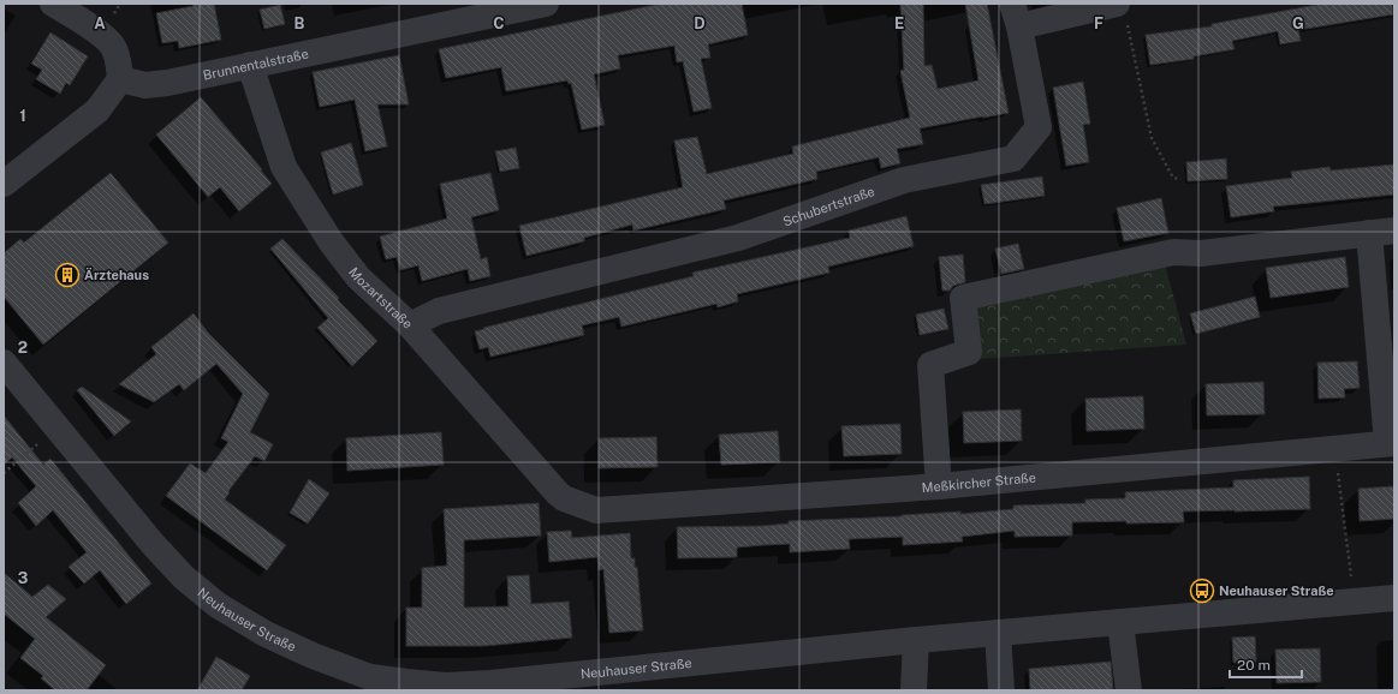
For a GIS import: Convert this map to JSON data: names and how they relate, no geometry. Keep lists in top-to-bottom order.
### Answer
{
  "streets": {
    "street": [
      "Brunnentalstraße",
      "Schubertstraße",
      "Mozartstraße",
      "Meßkircher Straße",
      "Neuhauser Straße"
    ]
  },
  "crossings": [
    ["Brunnentalstraße", "Mozartstraße"],
    ["Schubertstraße", "Mozartstraße"],
    ["Mozartstraße", "Meßkircher Straße"]
  ],
  "places": {
    "building": ["Ärztehaus"],
    "bus stop": ["Neuhauser Straße"]
  },
  "scale_bar": "20 m",
  "grid": {
    "columns": [
      "A",
      "B",
      "C",
      "D",
      "E",
      "F",
      "G"
    ],
    "rows": ["1", "2", "3"]
  }
}
